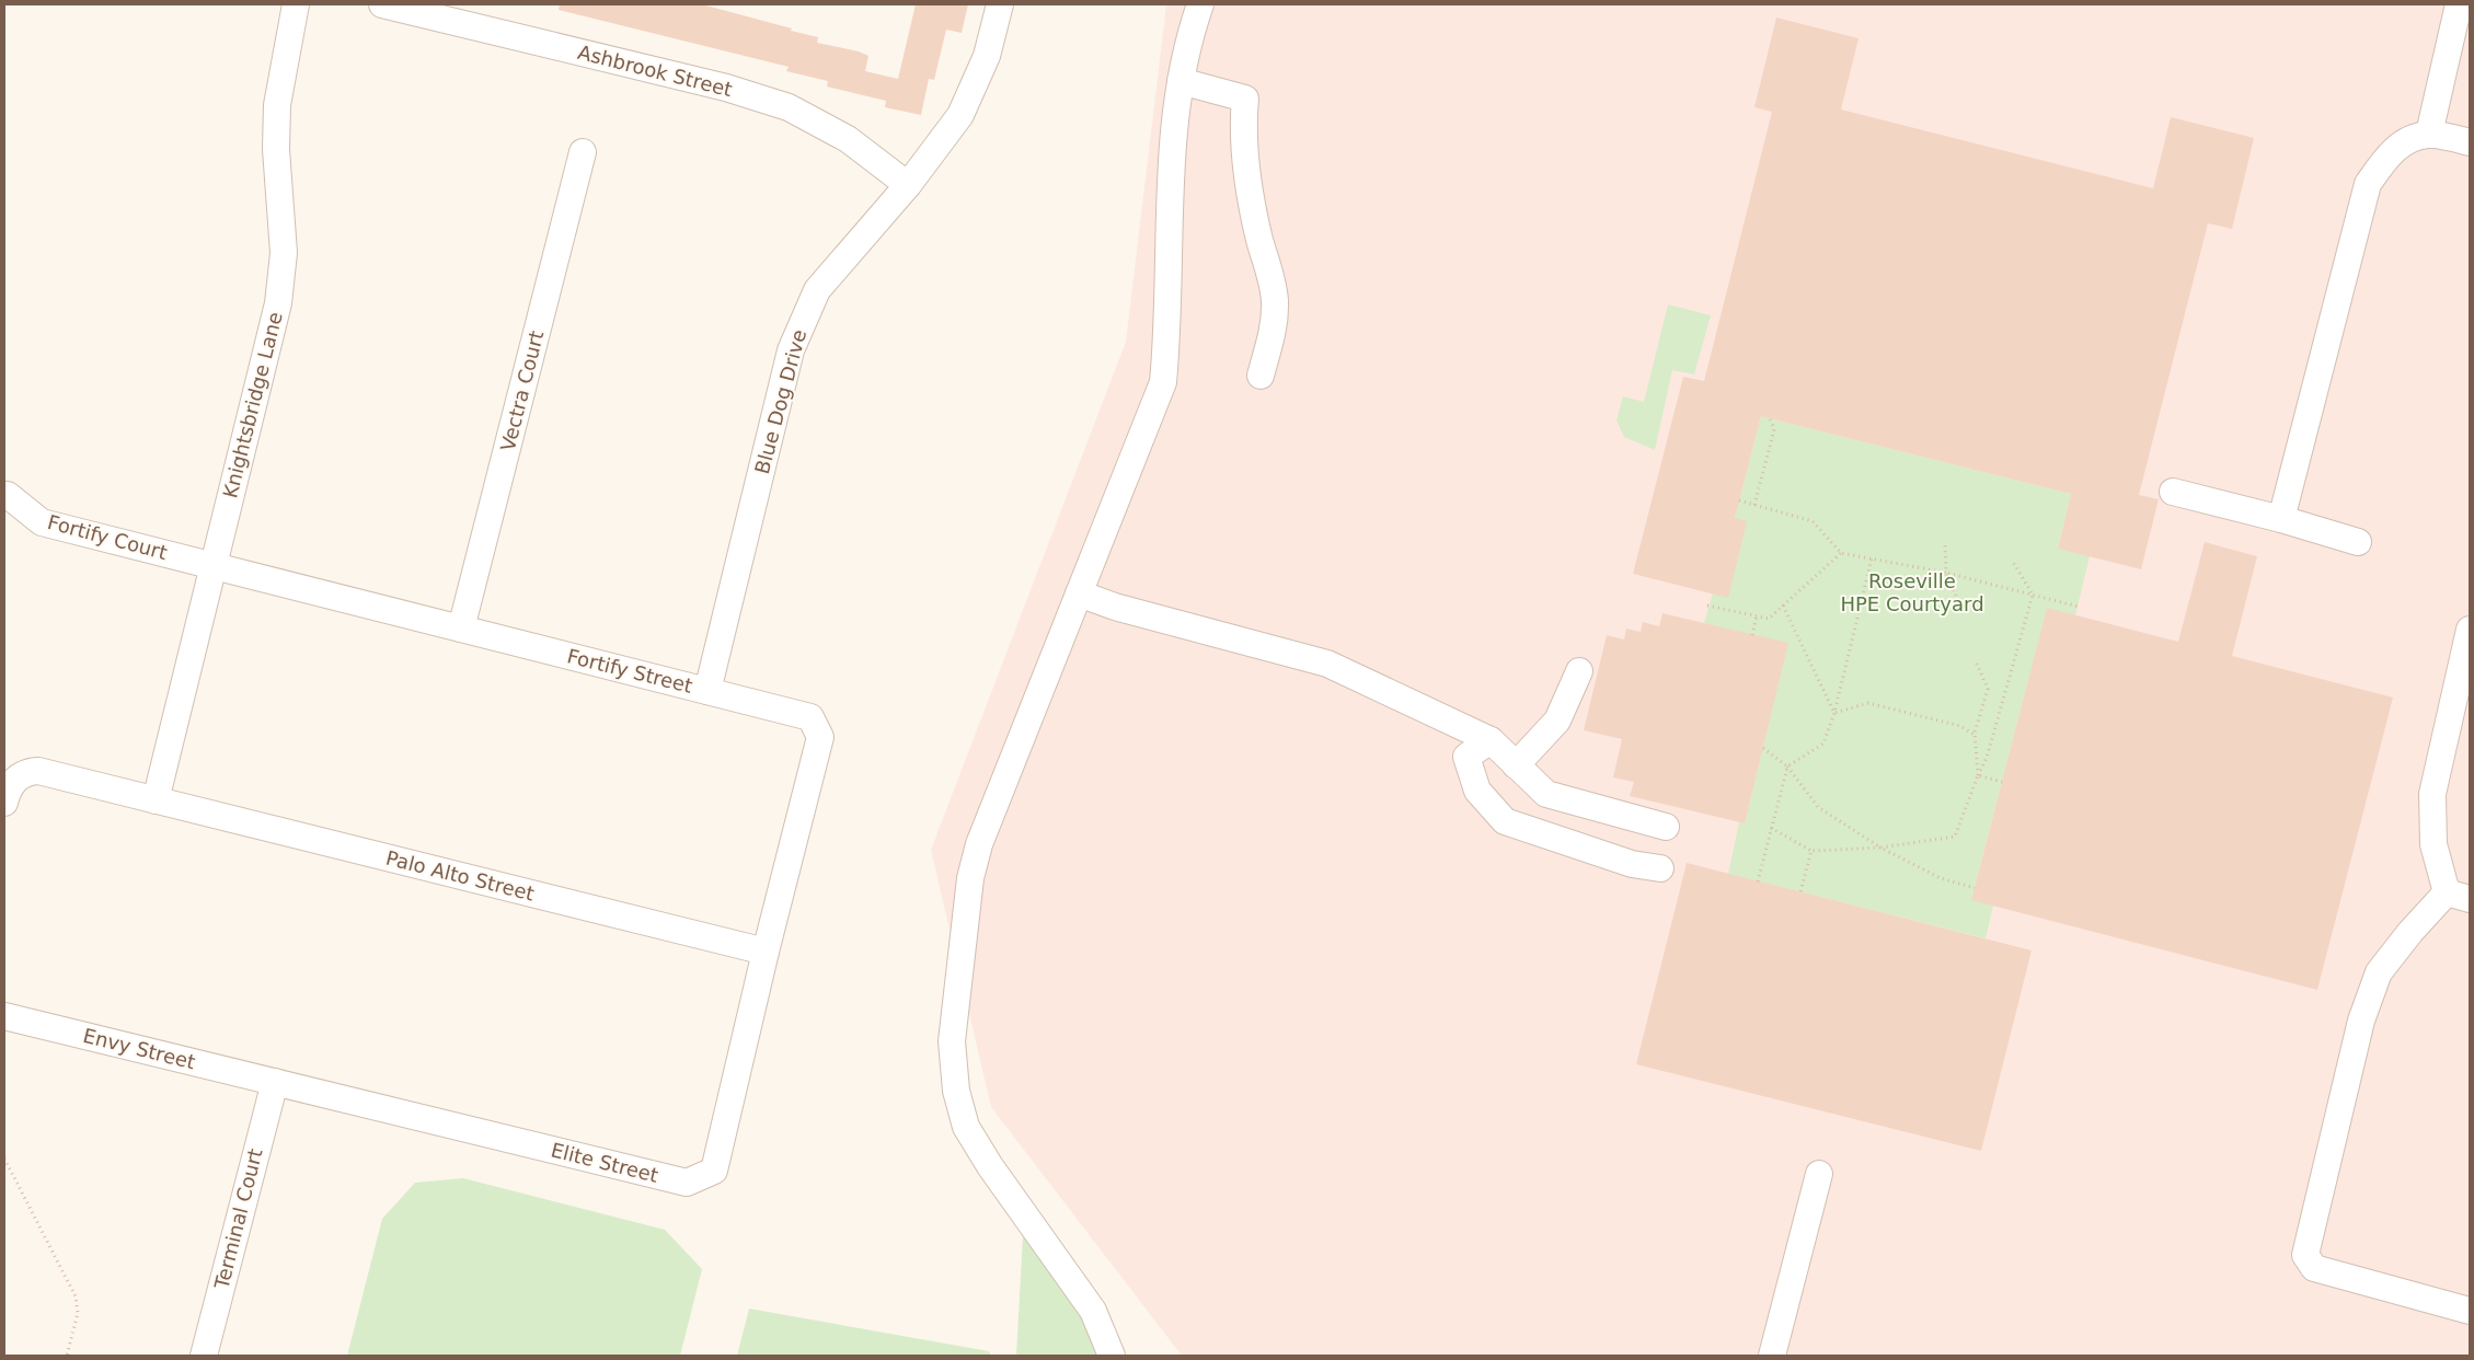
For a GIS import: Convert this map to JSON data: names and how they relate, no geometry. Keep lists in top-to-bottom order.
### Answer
{
  "streets": {
    "street": [
      "Ashbrook Street",
      "Vectra Court",
      "Blue Dog Drive",
      "Knightsbridge Lane",
      "Fortify Court",
      "Fortify Street",
      "Palo Alto Street",
      "Envy Street",
      "Elite Street",
      "Terminal Court"
    ]
  },
  "crossings": [
    ["Ashbrook Street", "Blue Dog Drive"],
    ["Vectra Court", "Fortify Street"],
    ["Blue Dog Drive", "Fortify Street"],
    ["Knightsbridge Lane", "Fortify Court"],
    ["Knightsbridge Lane", "Fortify Street"],
    ["Knightsbridge Lane", "Palo Alto Street"],
    ["Fortify Court", "Fortify Street"],
    ["Fortify Street", "Palo Alto Street"],
    ["Fortify Street", "Elite Street"],
    ["Palo Alto Street", "Elite Street"],
    ["Envy Street", "Elite Street"],
    ["Envy Street", "Terminal Court"],
    ["Elite Street", "Terminal Court"]
  ],
  "parks": ["Roseville HPE Courtyard"]
}
